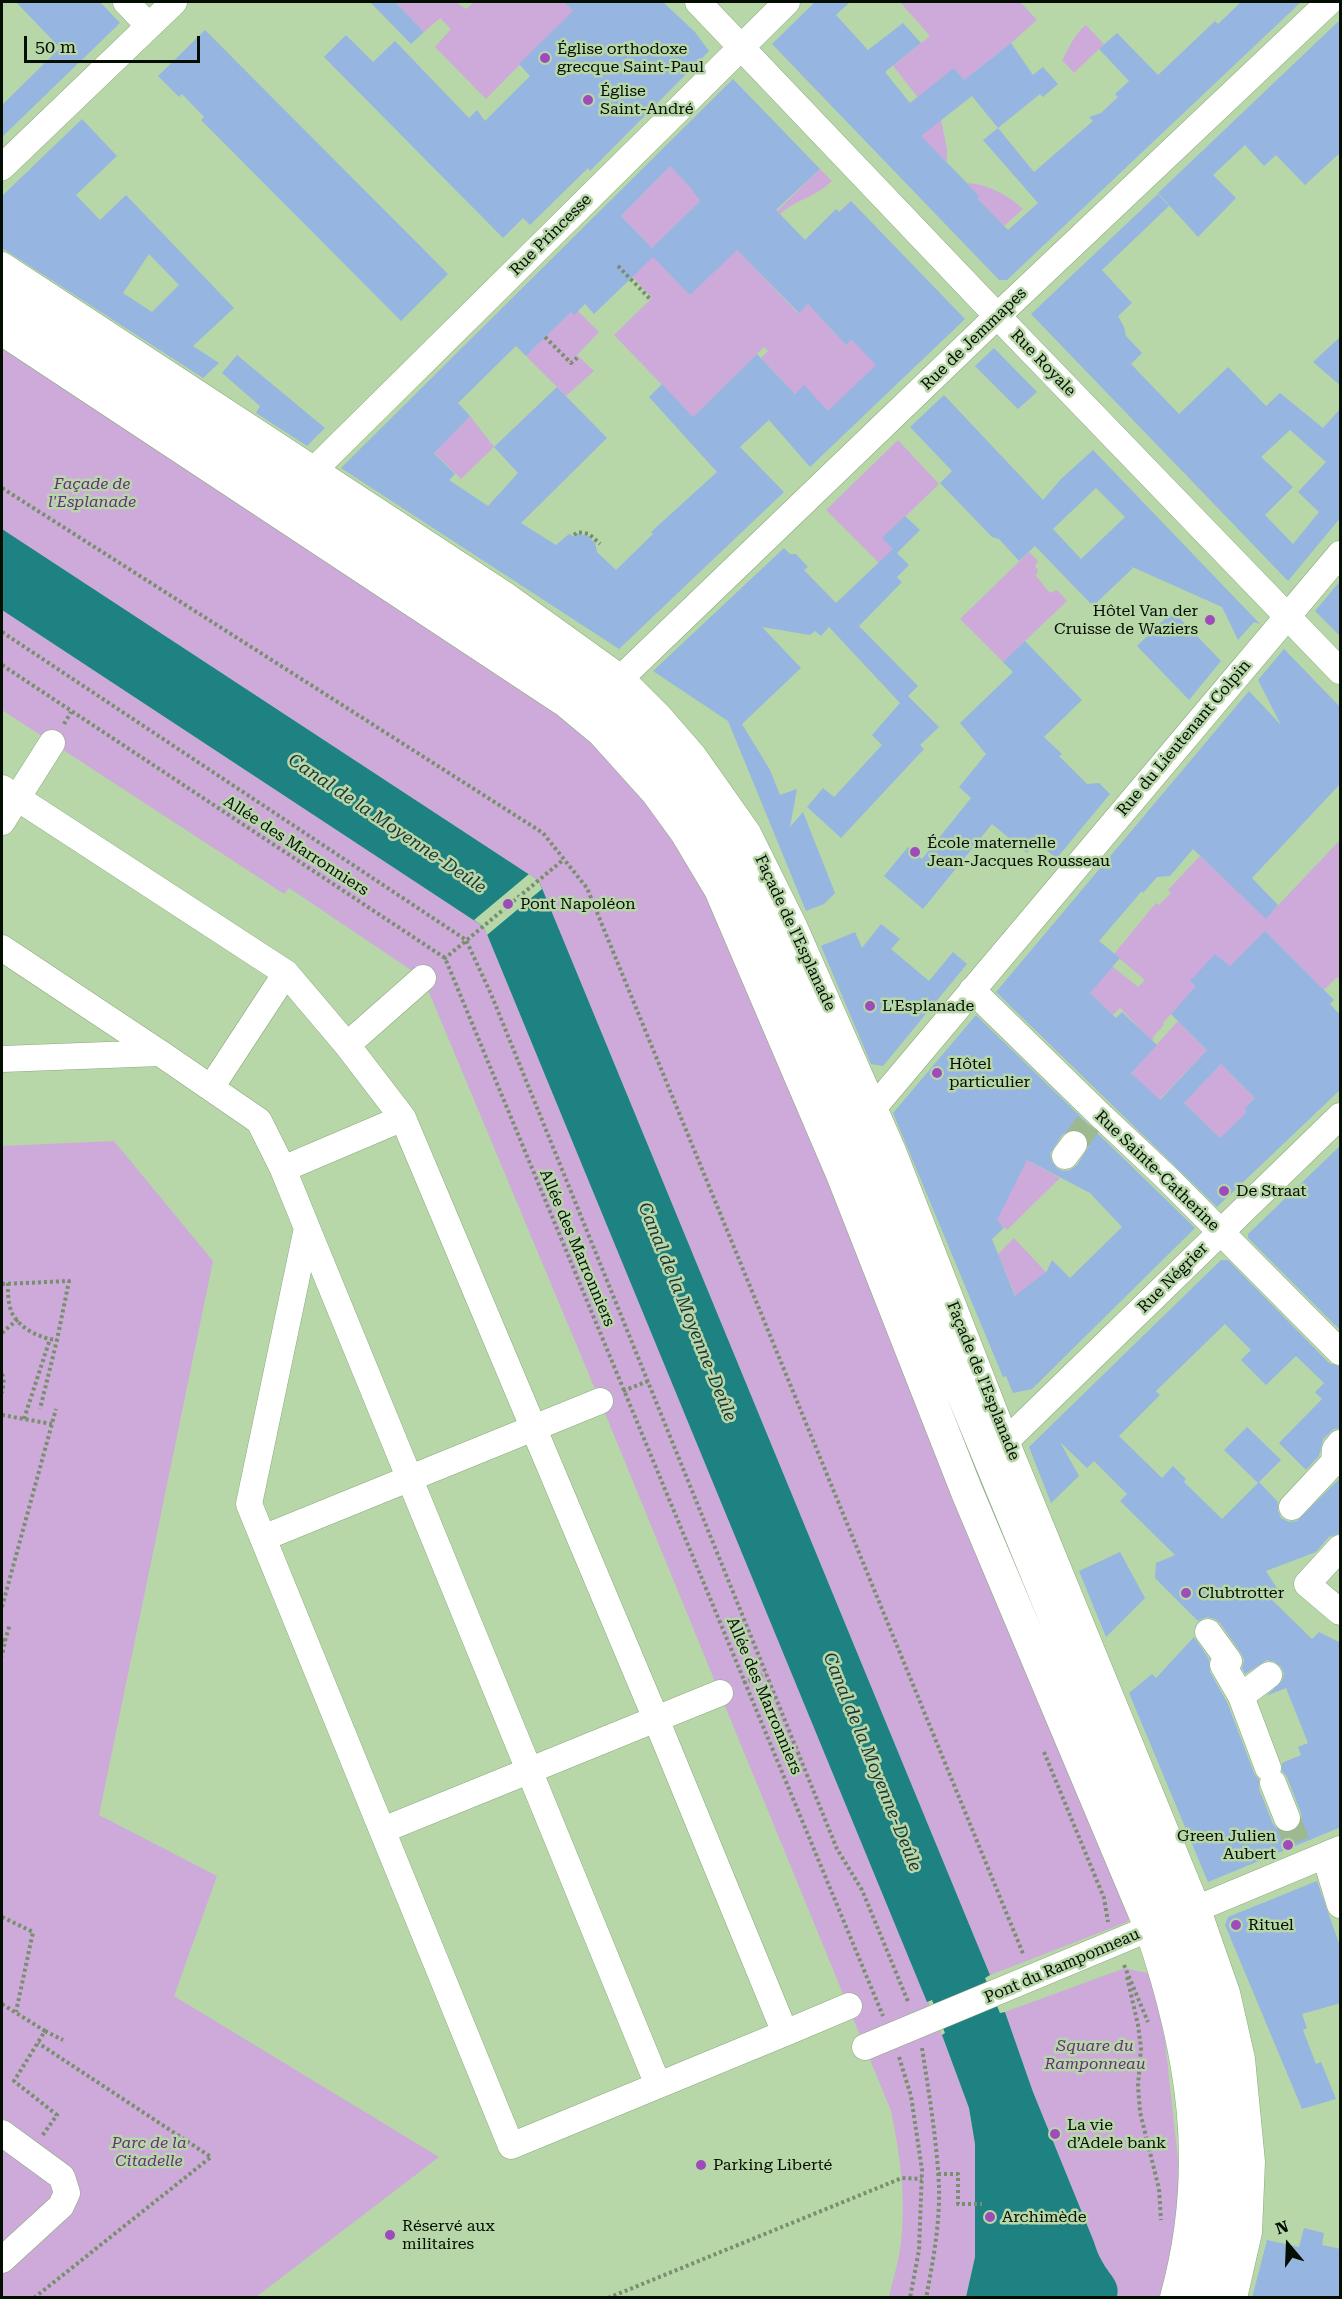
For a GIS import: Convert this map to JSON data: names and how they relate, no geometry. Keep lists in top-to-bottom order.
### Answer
{
  "streets": {
    "main road": ["Façade de l'Esplanade"],
    "street": [
      "Rue Princesse",
      "Rue de Jemmapes",
      "Rue Royale",
      "Rue du Lieutenant Colpin",
      "Rue Sainte-Catherine",
      "Rue Négrier",
      "Pont du Ramponneau"
    ],
    "path": ["Allée des Marronniers"]
  },
  "crossings": [
    ["Rue Princesse", "Rue Royale"],
    ["Rue Princesse", "Façade de l'Esplanade"],
    ["Rue de Jemmapes", "Rue Royale"],
    ["Rue de Jemmapes", "Façade de l'Esplanade"],
    ["Rue Royale", "Rue du Lieutenant Colpin"],
    ["Rue du Lieutenant Colpin", "Façade de l'Esplanade"],
    ["Rue du Lieutenant Colpin", "Rue Sainte-Catherine"],
    ["Allée des Marronniers", "Pont du Ramponneau"],
    ["Façade de l'Esplanade", "Rue Négrier"],
    ["Façade de l'Esplanade", "Pont du Ramponneau"],
    ["Rue Sainte-Catherine", "Rue Négrier"]
  ],
  "water": ["Canal de la Moyenne-Deûle"],
  "parks": ["Façade de l'Esplanade", "Square du Ramponneau", "Parc de la Citadelle"],
  "places": [
    "Église orthodoxe grecque Saint-Paul",
    "Église Saint-André",
    "Hôtel Van der Cruisse de Waziers",
    "École maternelle Jean-Jacques Rousseau",
    "Pont Napoléon",
    "L'Esplanade",
    "Hôtel particulier",
    "De Straat",
    "Clubtrotter",
    "Green Julien Aubert",
    "Rituel",
    "La vie d’Adele bank",
    "Parking Liberté",
    "Archimède",
    "Réservé aux militaires"
  ],
  "scale_bar": "50 m",
  "north": "top"
}
